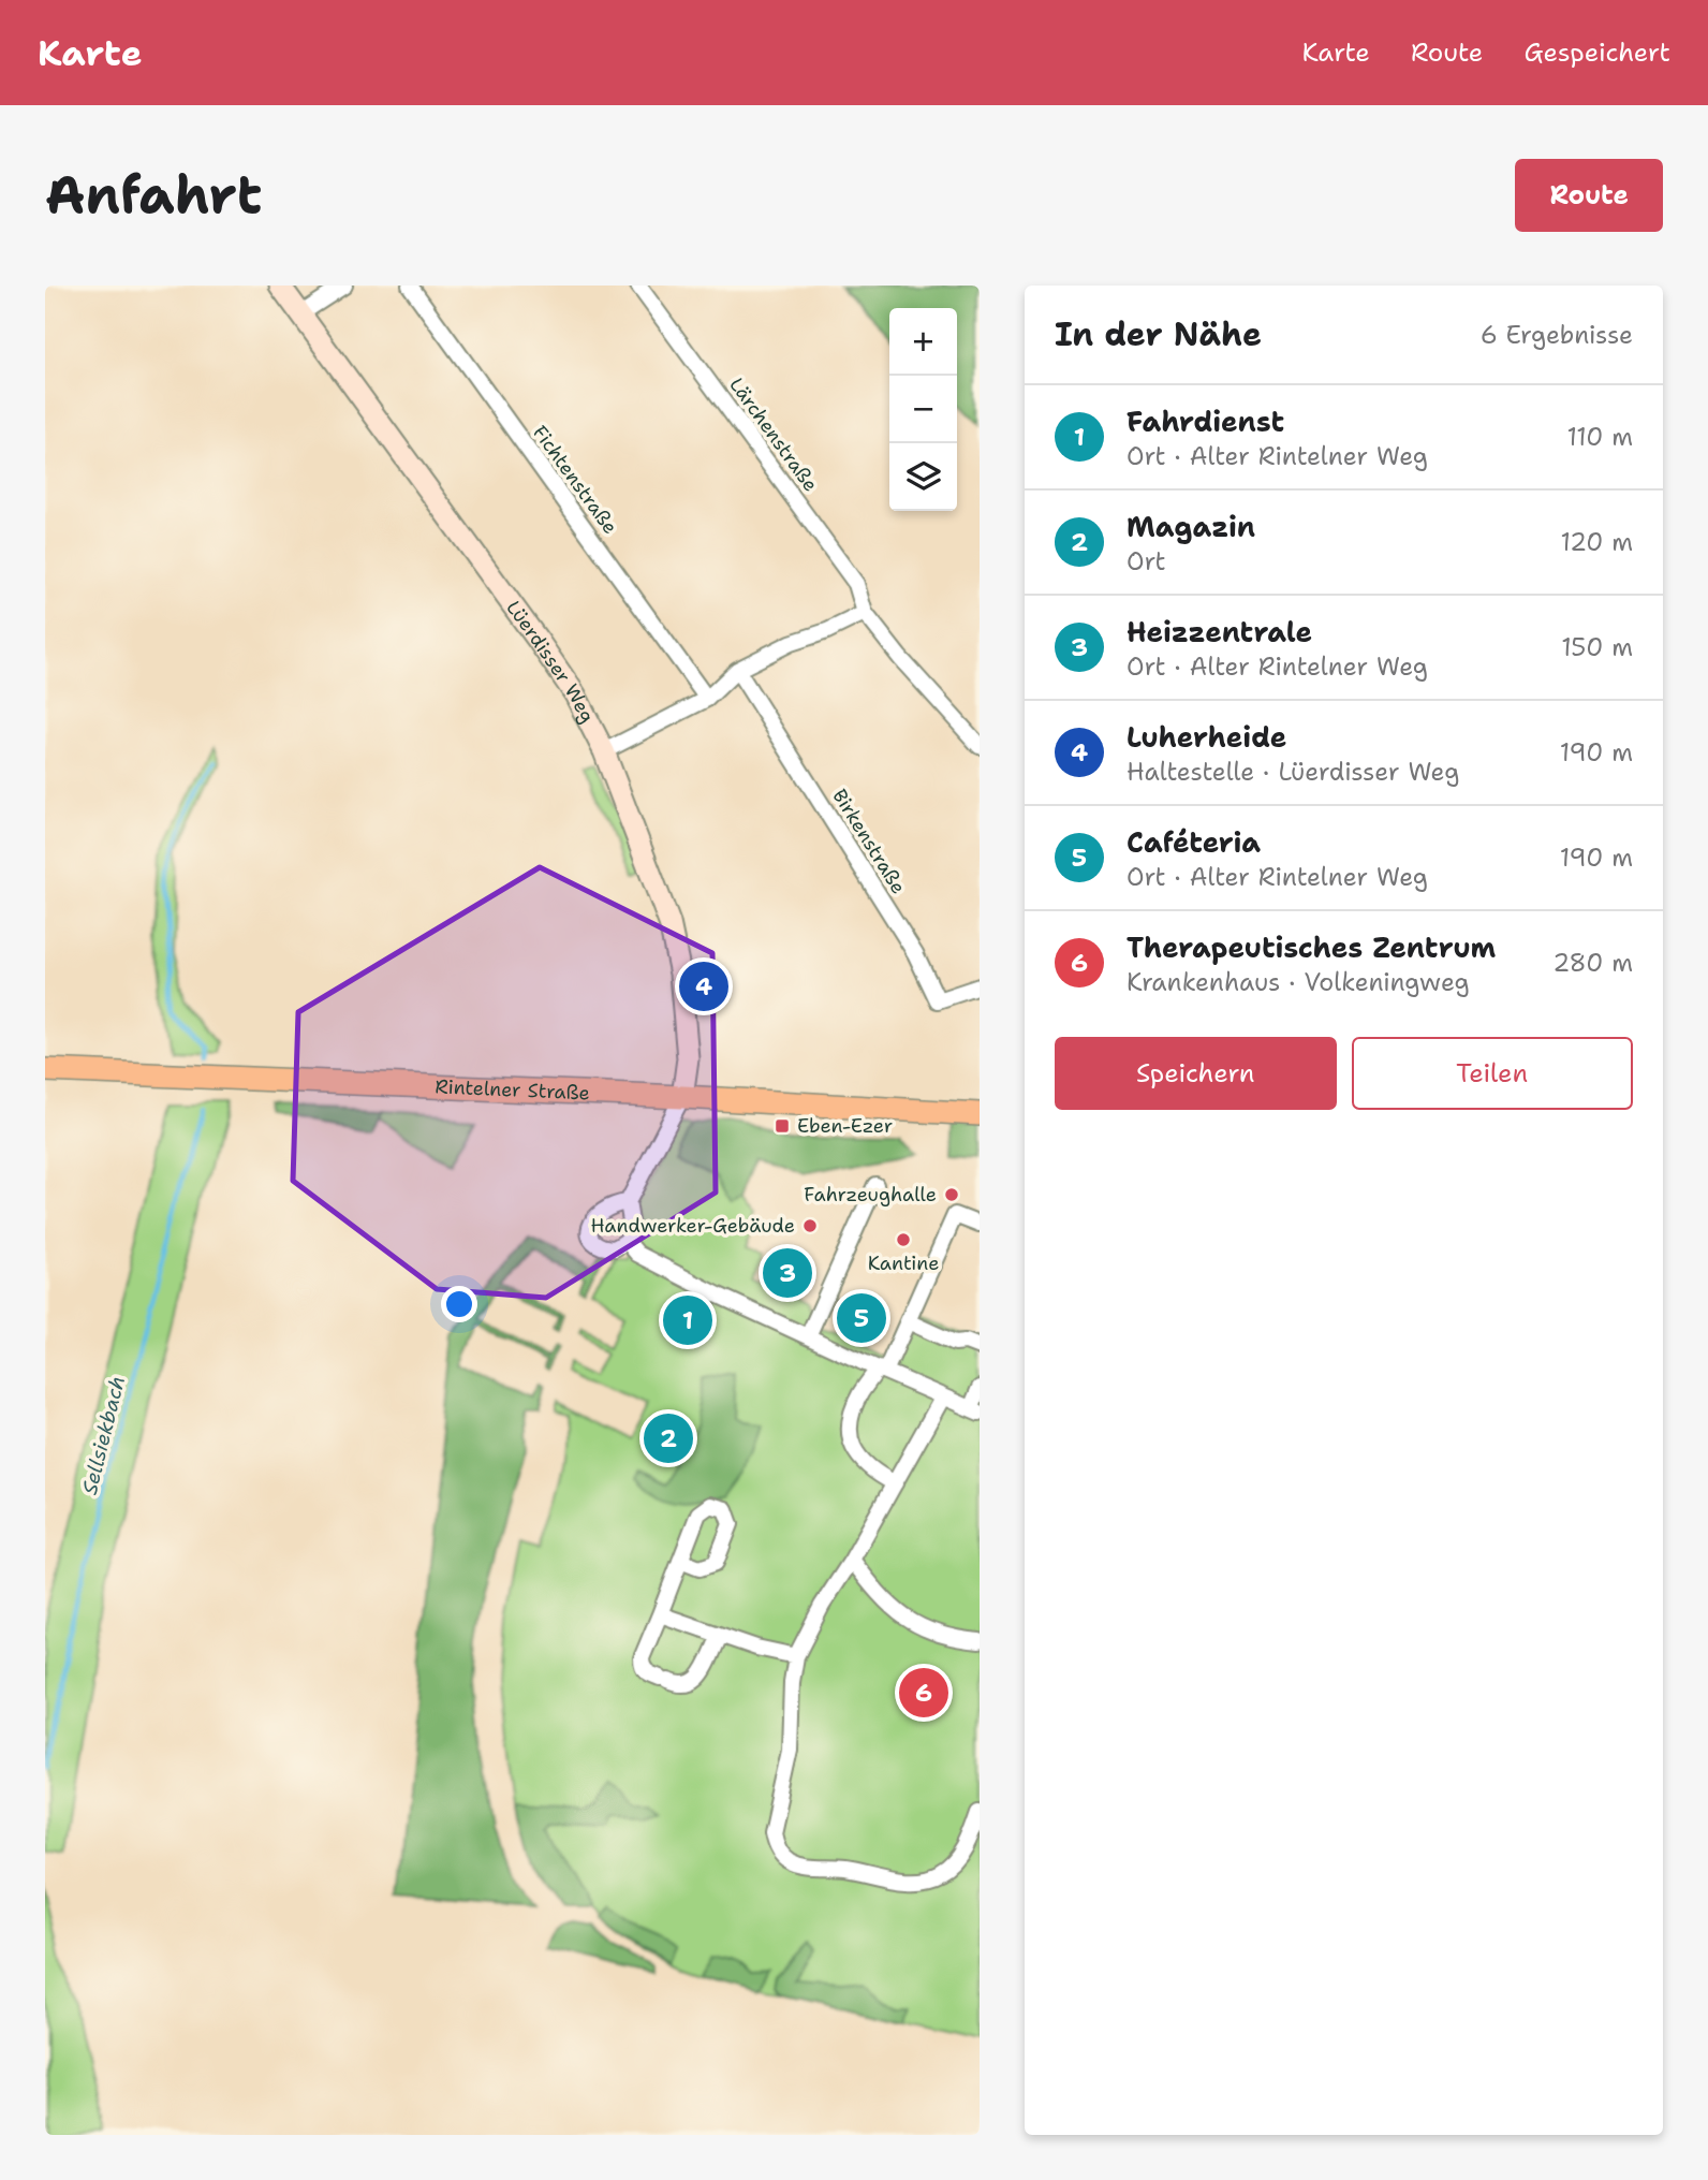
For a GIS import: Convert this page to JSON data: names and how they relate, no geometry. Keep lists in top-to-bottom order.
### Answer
{
  "streets": {
    "main road": ["Lüerdisser Weg", "Rintelner Straße"],
    "street": ["Lärchenstraße", "Fichtenstraße", "Birkenstraße"]
  },
  "crossings": [
    ["Lüerdisser Weg", "Rintelner Straße"]
  ],
  "water": ["Sellsiekbach"],
  "places": {
    "transit": ["Eben-Ezer"],
    "other": ["Fahrzeughalle", "Handwerker-Gebäude", "Kantine"]
  },
  "page": {
    "header": "Karte",
    "nav": ["Karte", "Route", "Gespeichert"],
    "buttons": [
      "Route",
      ["Speichern", "Teilen"]
    ],
    "title": "Anfahrt",
    "heading": ["In der Nähe", "6 Ergebnisse"],
    "map_buttons": ["+", "−"],
    "list": [
      {
        "mark": "1",
        "name": "Fahrdienst",
        "note": "Ort · Alter Rintelner Weg",
        "value": "110 m"
      },
      {
        "mark": "2",
        "name": "Magazin",
        "note": "Ort",
        "value": "120 m"
      },
      {
        "mark": "3",
        "name": "Heizzentrale",
        "note": "Ort · Alter Rintelner Weg",
        "value": "150 m"
      },
      {
        "mark": "4",
        "name": "Luherheide",
        "note": "Haltestelle · Lüerdisser Weg",
        "value": "190 m"
      },
      {
        "mark": "5",
        "name": "Caféteria",
        "note": "Ort · Alter Rintelner Weg",
        "value": "190 m"
      },
      {
        "mark": "6",
        "name": "Therapeutisches Zentrum",
        "note": "Krankenhaus · Volkeningweg",
        "value": "280 m"
      }
    ],
    "pins": [
      "4",
      "3",
      "5",
      "1",
      "2",
      "6"
    ]
  }
}
